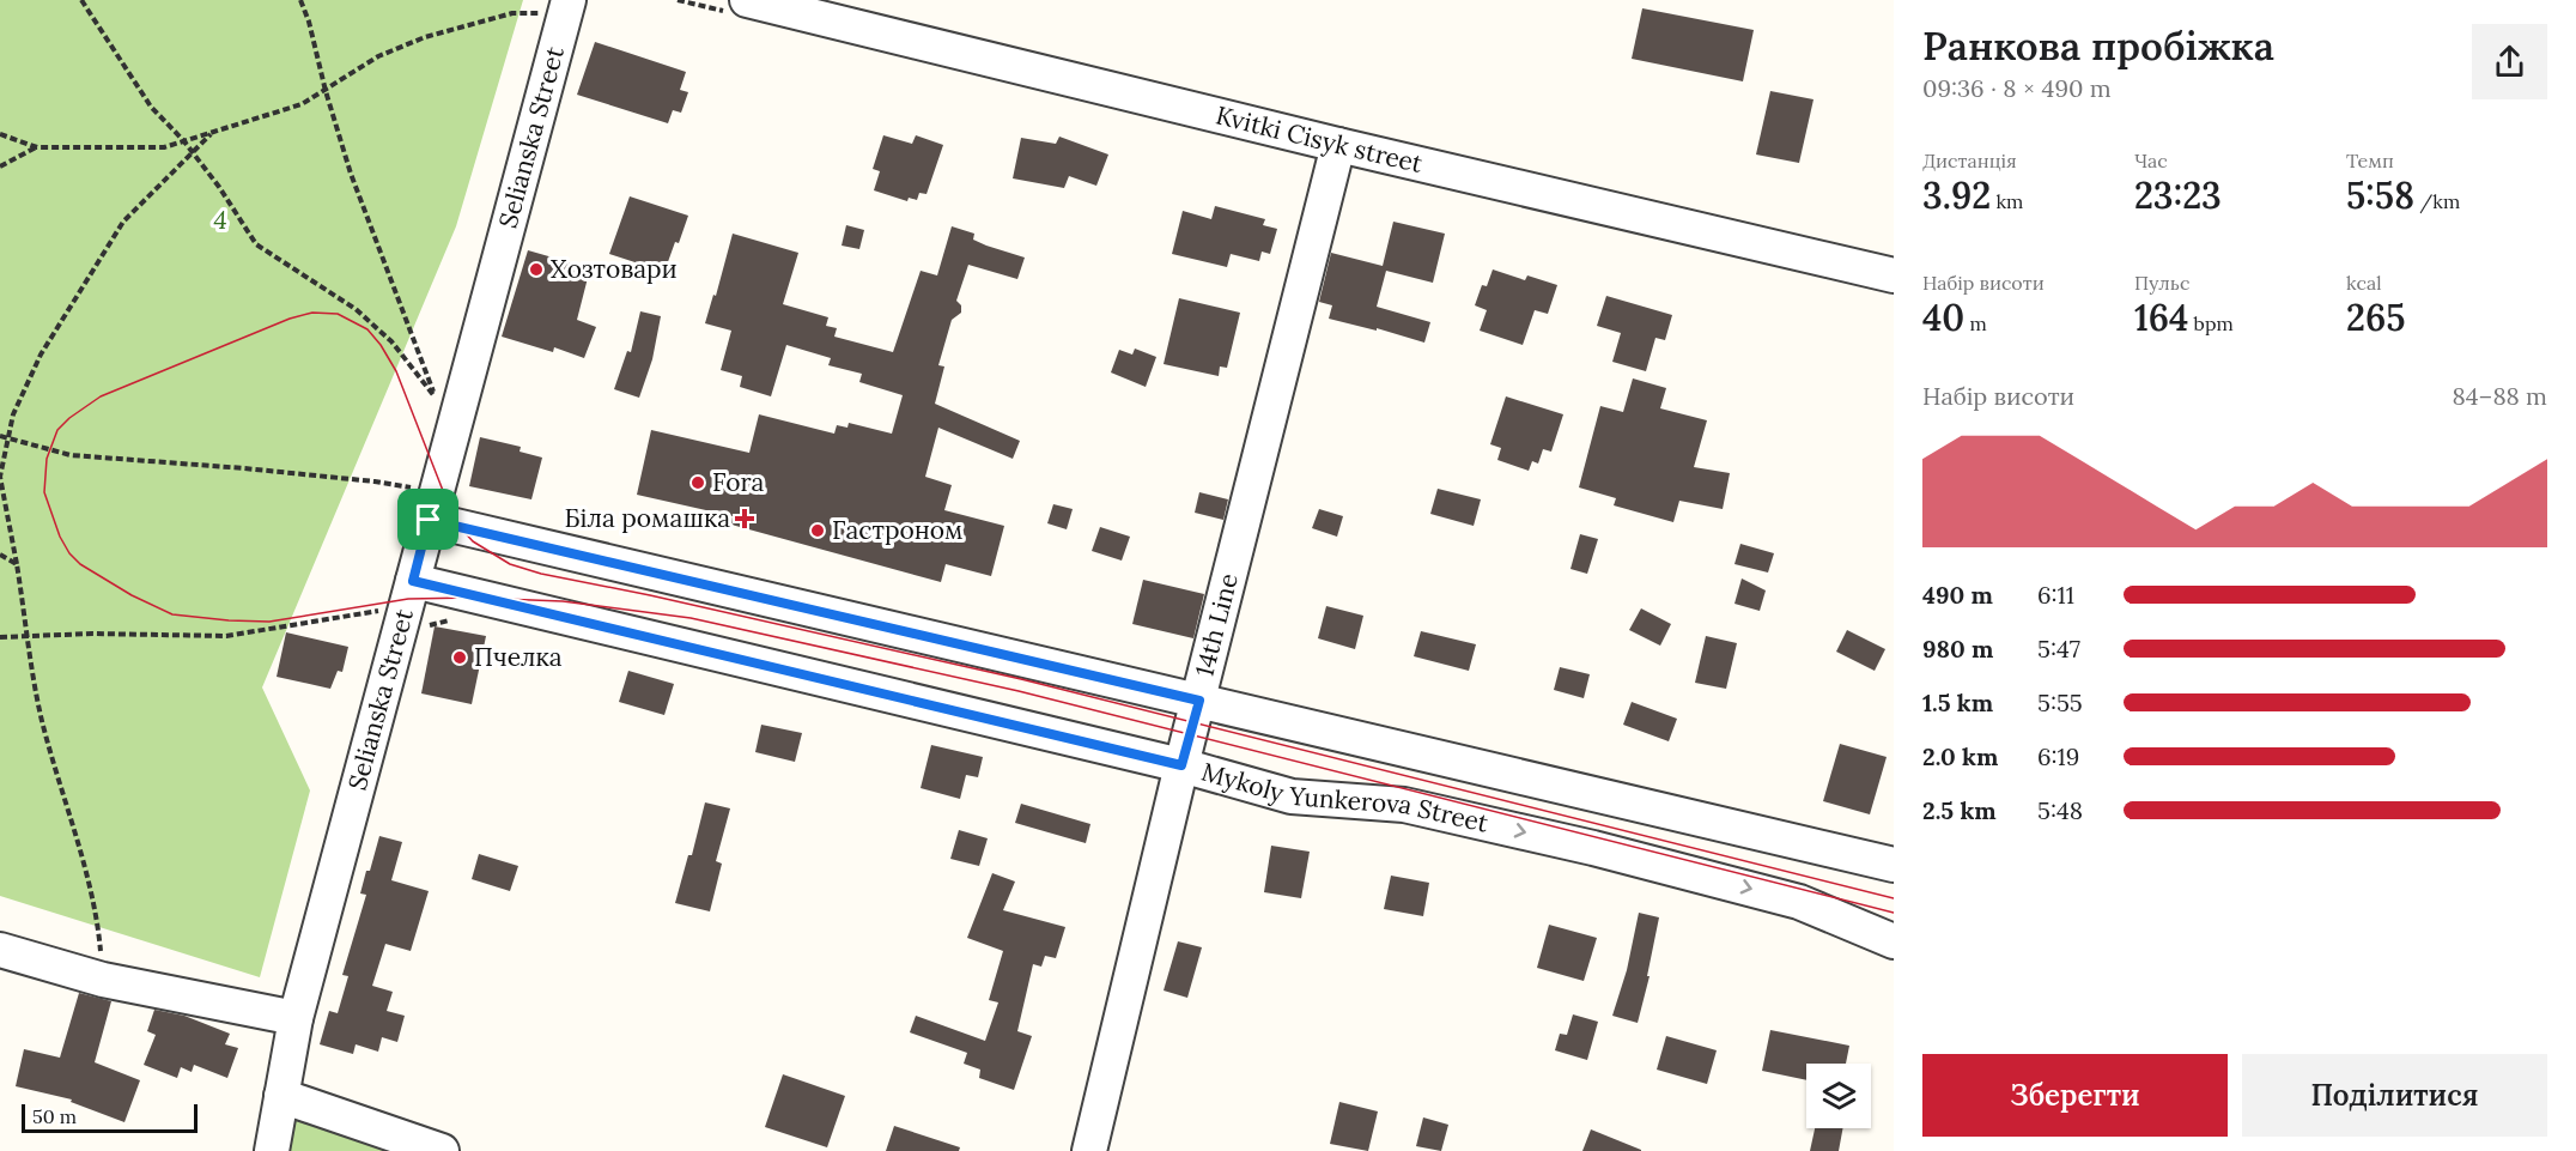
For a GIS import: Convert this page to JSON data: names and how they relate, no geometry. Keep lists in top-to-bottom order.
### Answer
{
  "streets": {
    "street": [
      "Selianska Street",
      "Kvitki Cisyk street",
      "14th Line",
      "Mykoly Yunkerova Street"
    ]
  },
  "crossings": [
    ["Selianska Street", "Mykoly Yunkerova Street"],
    ["Kvitki Cisyk street", "14th Line"],
    ["14th Line", "Mykoly Yunkerova Street"]
  ],
  "parks": ["4"],
  "places": {
    "other": [
      "Хозтовари",
      "Fora",
      "Гастроном",
      "Пчелка"
    ],
    "health": ["Біла ромашка"]
  },
  "scale_bar": "50 m",
  "page": {
    "heading": ["Ранкова пробіжка", "09:36 · 8 × 490 m"],
    "stats": [
      ["Дистанція", "3.92 km"],
      ["Час", "23:23"],
      ["Темп", "5:58 /km"],
      ["Набір висоти", "40 m"],
      ["Пульс", "164 bpm"],
      ["kcal", "265"]
    ],
    "chart": ["Набір висоти", "84–88 m"],
    "list": [
      {
        "name": "490 m",
        "note": "6:11"
      },
      {
        "name": "980 m",
        "note": "5:47"
      },
      {
        "name": "1.5 km",
        "note": "5:55"
      },
      {
        "name": "2.0 km",
        "note": "6:19"
      },
      {
        "name": "2.5 km",
        "note": "5:48"
      }
    ],
    "buttons": ["Зберегти", "Поділитися"],
    "scale": "50 m"
  }
}
